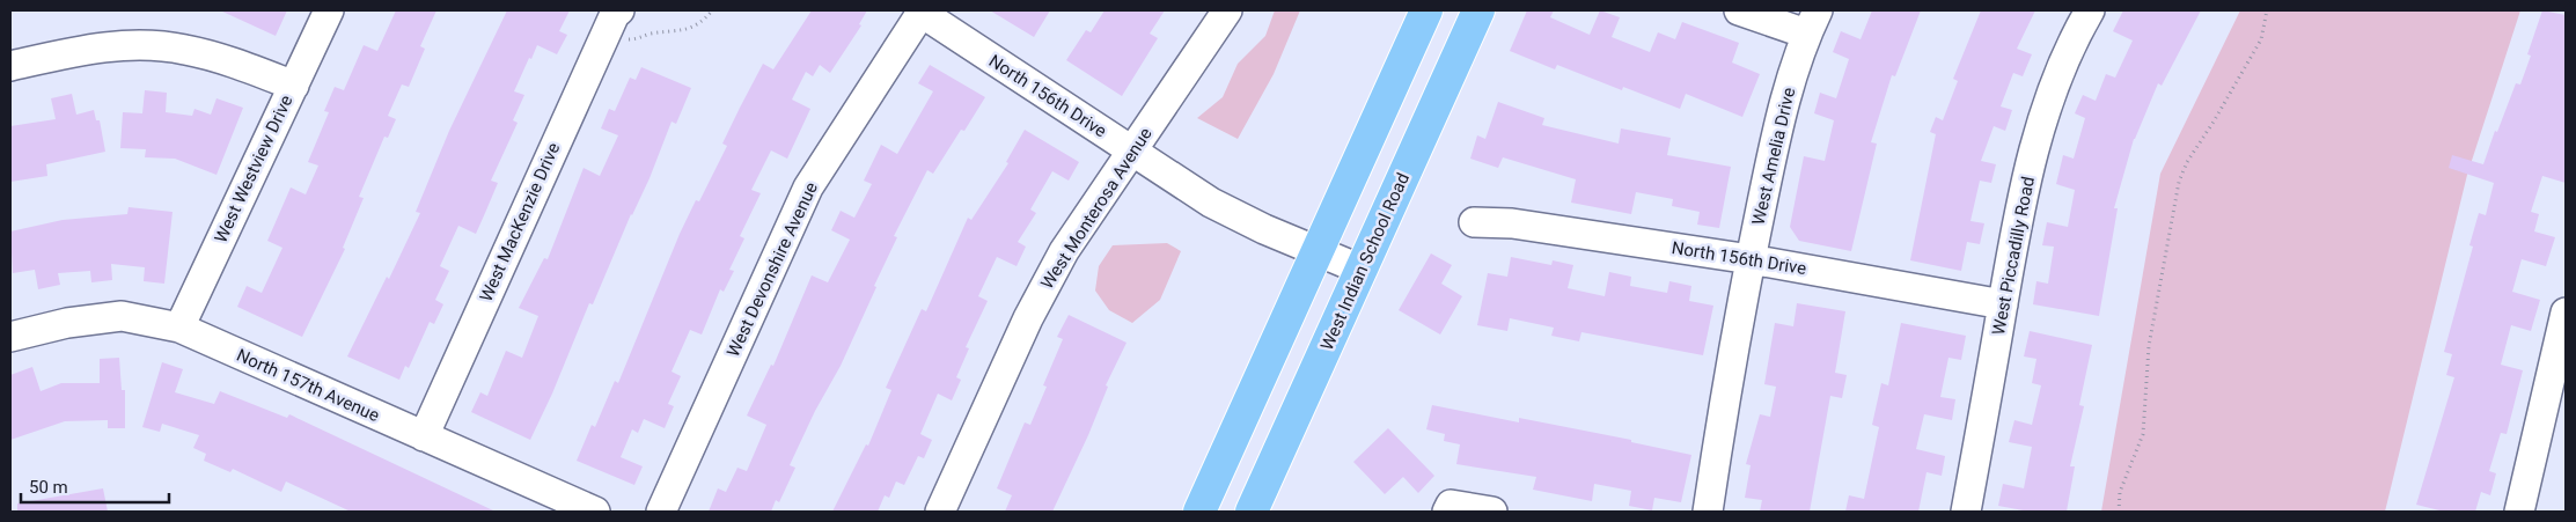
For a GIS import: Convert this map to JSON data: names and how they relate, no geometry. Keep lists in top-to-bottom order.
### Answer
{
  "streets": {
    "main road": ["West Indian School Road"],
    "street": [
      "North 156th Drive",
      "West Amelia Drive",
      "West Westview Drive",
      "West Monterosa Avenue",
      "West MacKenzie Drive",
      "West Piccadilly Road",
      "West Devonshire Avenue",
      "North 157th Avenue"
    ]
  },
  "crossings": [
    ["North 156th Drive", "West Amelia Drive"],
    ["North 156th Drive", "West Monterosa Avenue"],
    ["North 156th Drive", "West Piccadilly Road"],
    ["North 156th Drive", "West Indian School Road"],
    ["North 156th Drive", "West Devonshire Avenue"],
    ["West Westview Drive", "North 157th Avenue"],
    ["West MacKenzie Drive", "North 157th Avenue"]
  ],
  "scale_bar": "50 m"
}
